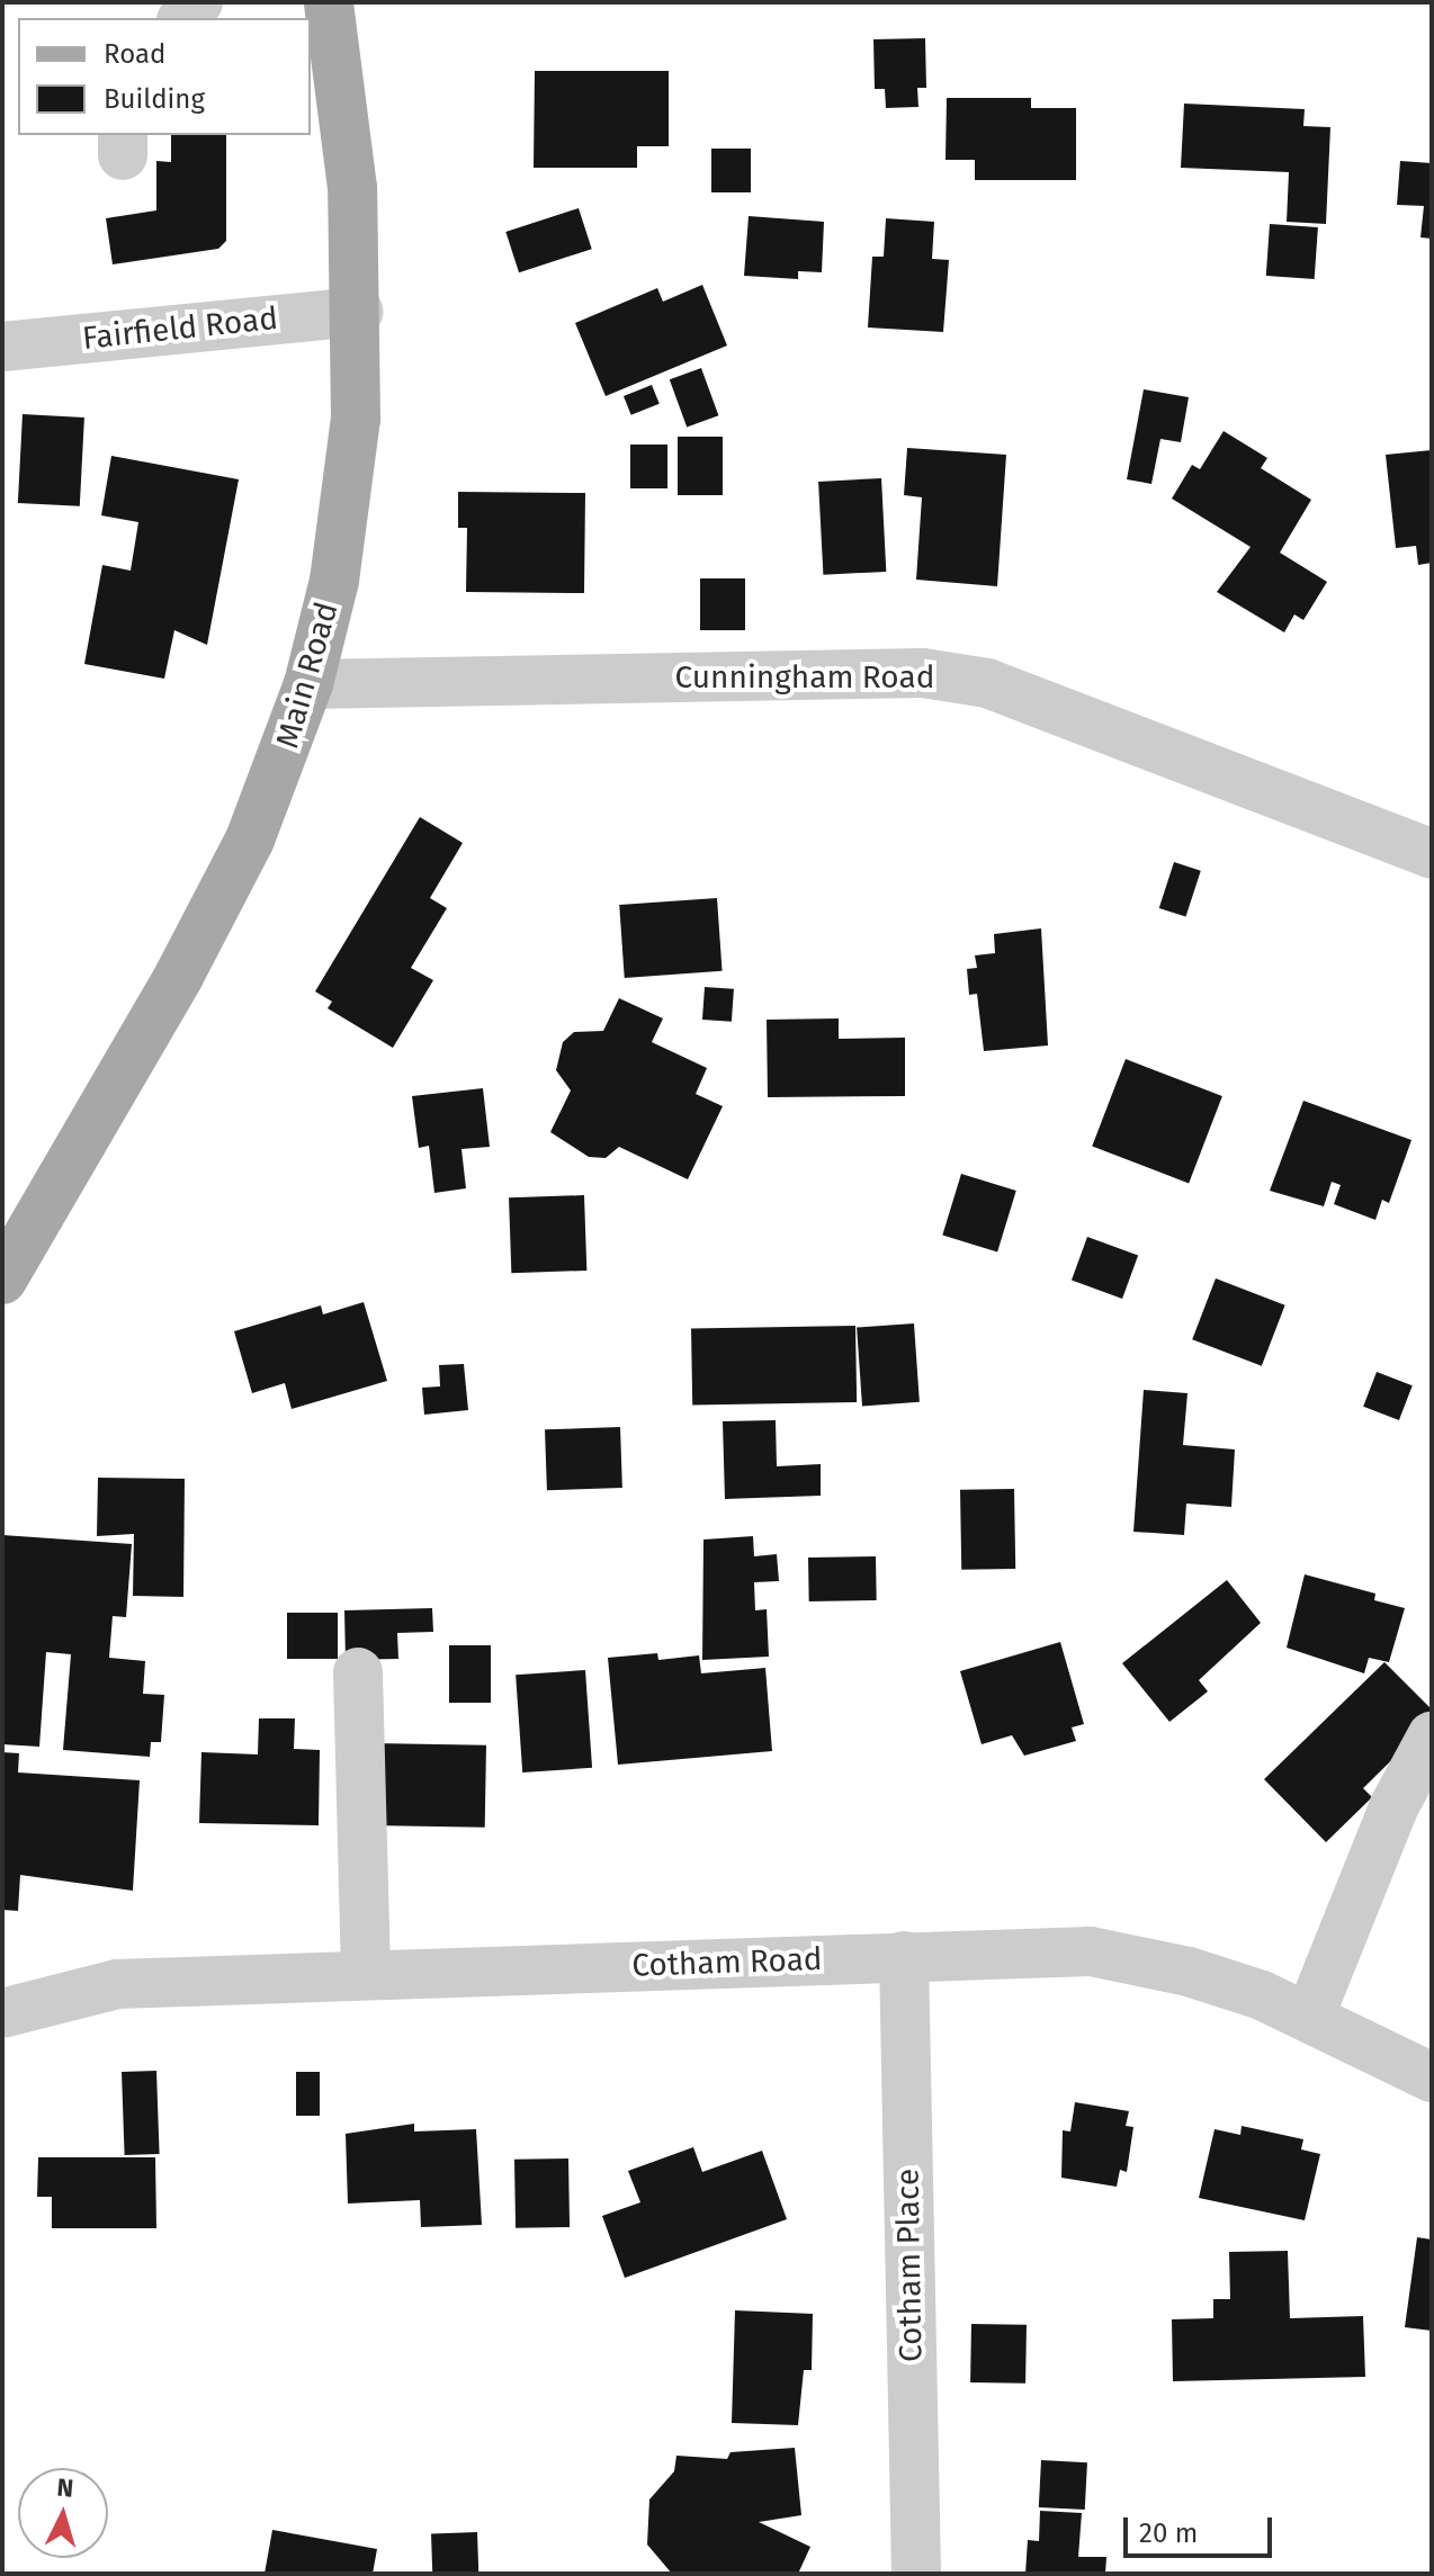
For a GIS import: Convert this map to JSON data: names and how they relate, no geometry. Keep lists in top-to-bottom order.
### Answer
{
  "streets": {
    "main road": ["Main Road"],
    "street": [
      "Fairfield Road",
      "Cunningham Road",
      "Cotham Road",
      "Cotham Place"
    ]
  },
  "crossings": [
    ["Fairfield Road", "Main Road"],
    ["Main Road", "Cunningham Road"],
    ["Cotham Road", "Cotham Place"]
  ],
  "legend": ["Road", "Building"],
  "scale_bar": "20 m",
  "north": "top"
}
